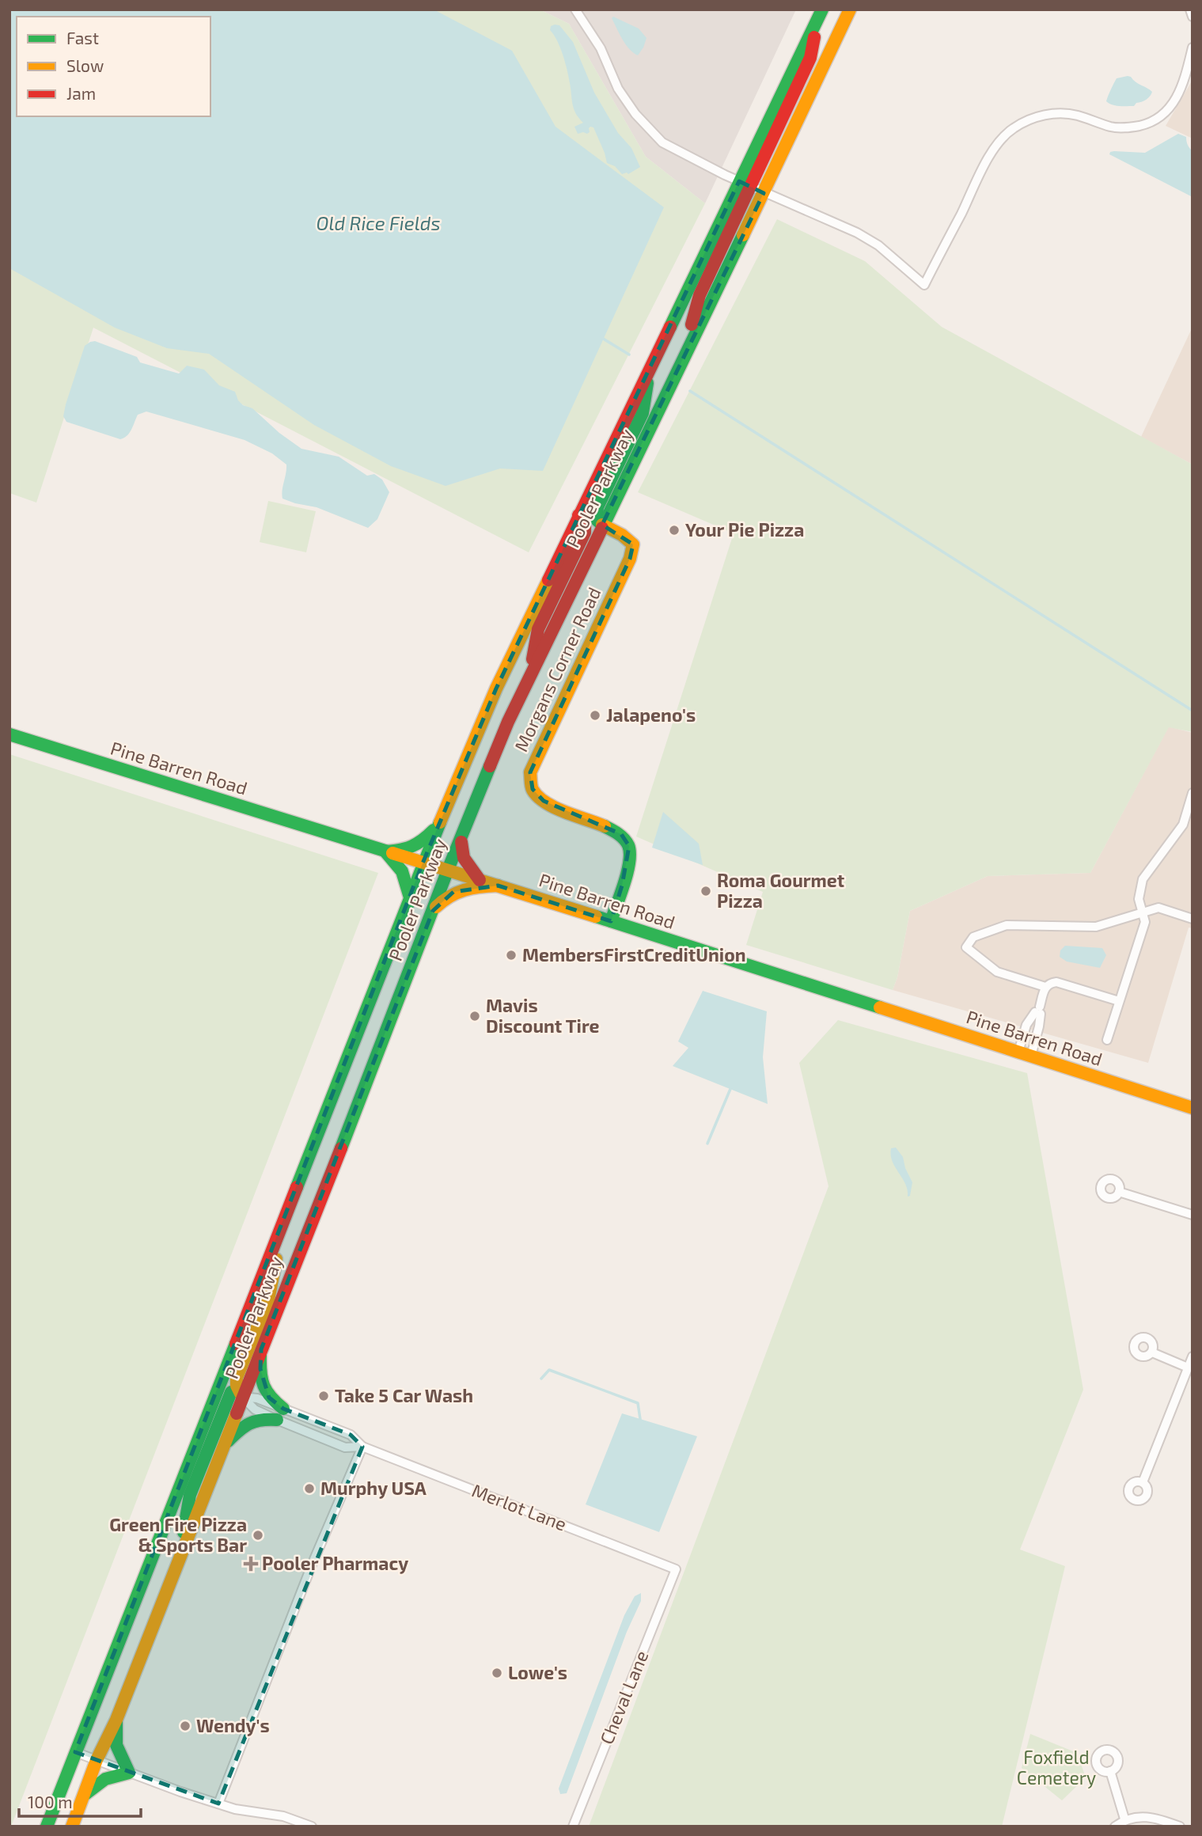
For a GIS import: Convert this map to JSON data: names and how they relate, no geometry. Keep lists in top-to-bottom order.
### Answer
{
  "streets": {
    "main road": ["Pooler Parkway", "Morgans Corner Road", "Pine Barren Road"],
    "street": ["Merlot Lane", "Cheval Lane"]
  },
  "crossings": [
    ["Pooler Parkway", "Morgans Corner Road"],
    ["Pooler Parkway", "Pine Barren Road"],
    ["Pooler Parkway", "Merlot Lane"],
    ["Morgans Corner Road", "Pine Barren Road"],
    ["Merlot Lane", "Cheval Lane"]
  ],
  "water": ["Old Rice Fields"],
  "parks": ["Foxfield Cemetery"],
  "places": {
    "other": [
      "Your Pie Pizza",
      "Jalapeno's",
      "Roma Gourmet Pizza",
      "MembersFirstCreditUnion",
      "Mavis Discount Tire",
      "Take 5 Car Wash",
      "Murphy USA",
      "Green Fire Pizza & Sports Bar",
      "Lowe's",
      "Wendy's"
    ],
    "health": ["Pooler Pharmacy"]
  },
  "legend": ["Fast", "Slow", "Jam"],
  "scale_bar": "100 m"
}
